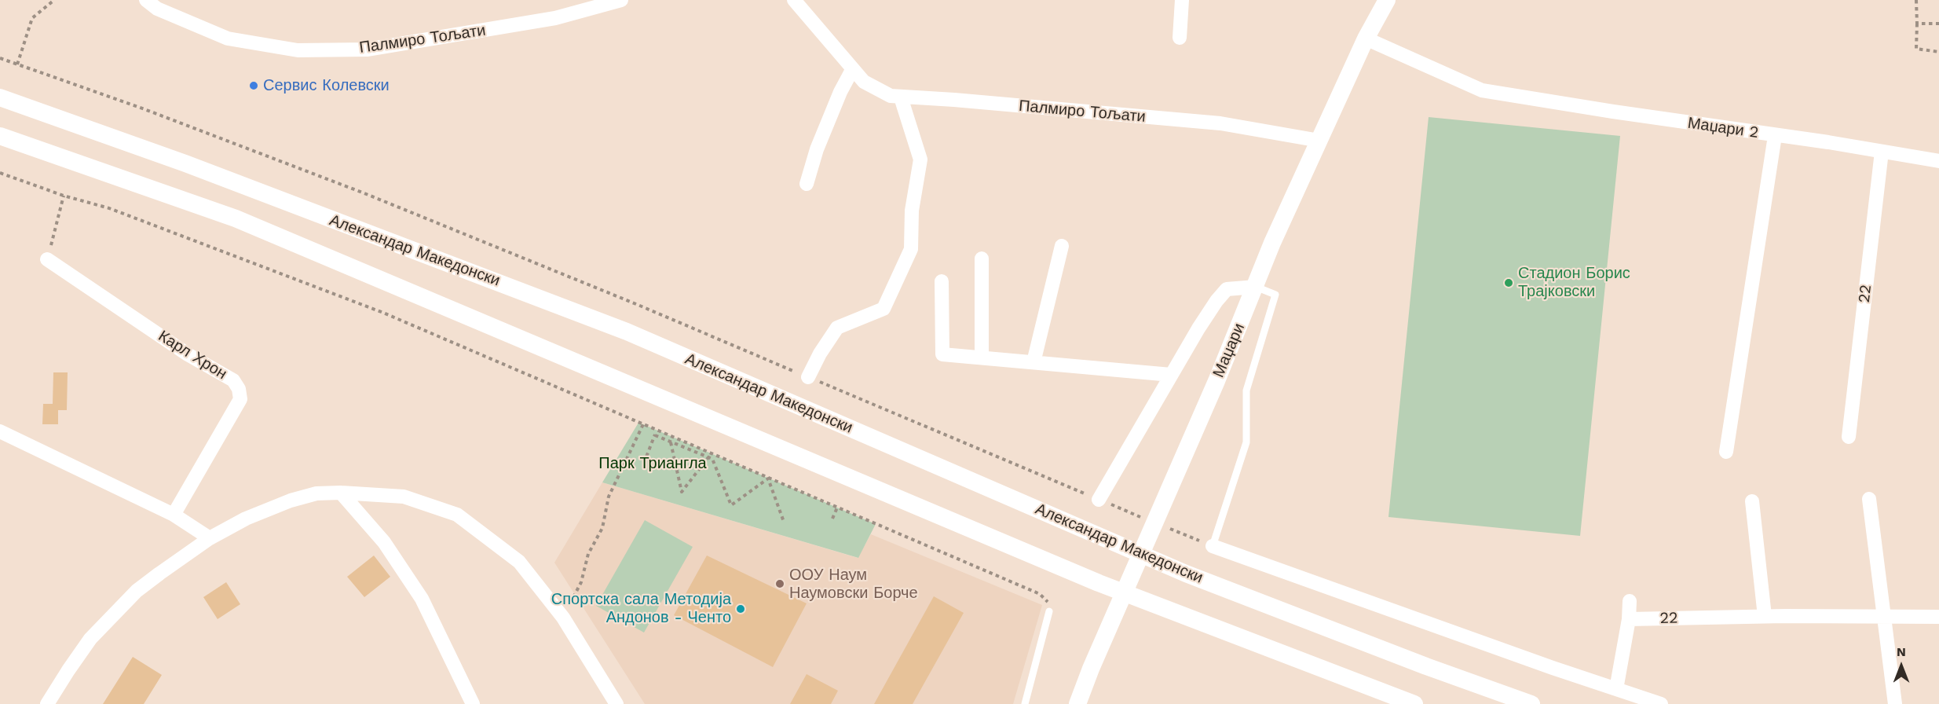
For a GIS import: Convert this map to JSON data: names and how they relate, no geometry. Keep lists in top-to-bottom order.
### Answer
{
  "streets": {
    "street": [
      "Палмиро Тољати",
      "Маџари 2",
      "Александар Македонски",
      "22",
      "Маџари",
      "Карл Хрон"
    ]
  },
  "crossings": [
    ["Палмиро Тољати", "Маџари"],
    ["Маџари 2", "Маџари"]
  ],
  "parks": ["Парк Триангла"],
  "places": [
    "Сервис Колевски",
    "Стадион Борис Трајковски",
    "ООУ Наум Наумовски Борче",
    "Спортска сала Методија Андонов - Ченто"
  ],
  "north": "top"
}
